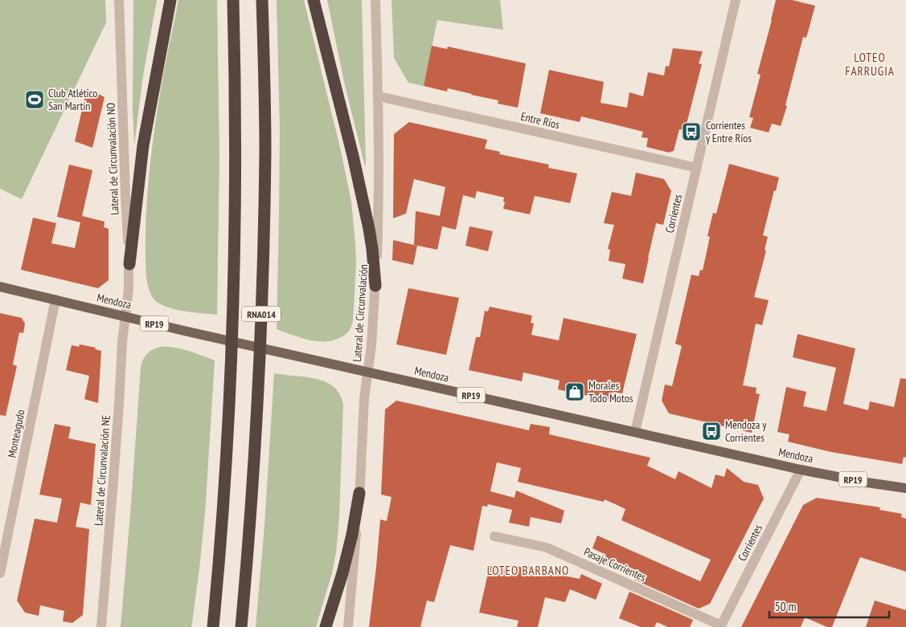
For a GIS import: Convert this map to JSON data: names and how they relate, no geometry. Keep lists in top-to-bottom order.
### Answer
{
  "streets": {
    "highway": ["RNA014"],
    "main road": ["Mendoza", "RP19"],
    "street": [
      "Entre Ríos",
      "Lateral de Circunvalación NO",
      "Corrientes",
      "Lateral de Circunvalación",
      "Monteagudo",
      "Lateral de Circunvalación NE",
      "Pasaje Corrientes"
    ]
  },
  "crossings": [
    ["Entre Ríos", "Corrientes"],
    ["Entre Ríos", "Lateral de Circunvalación"],
    ["Lateral de Circunvalación NO", "Mendoza"],
    ["Lateral de Circunvalación NO", "Lateral de Circunvalación NE"],
    ["Corrientes", "Mendoza"],
    ["Corrientes", "Pasaje Corrientes"],
    ["Mendoza", "Lateral de Circunvalación"],
    ["Mendoza", "Monteagudo"],
    ["Mendoza", "Lateral de Circunvalación NE"]
  ],
  "districts": ["LOTEO FARRUGIA", "LOTEO BARBANO"],
  "places": {
    "sports": ["Club Atlético San Martín"],
    "bus stop": ["Corrientes y Entre Ríos", "Mendoza y Corrientes"],
    "shop": ["Morales Todo Motos"]
  },
  "scale_bar": "50 m"
}
